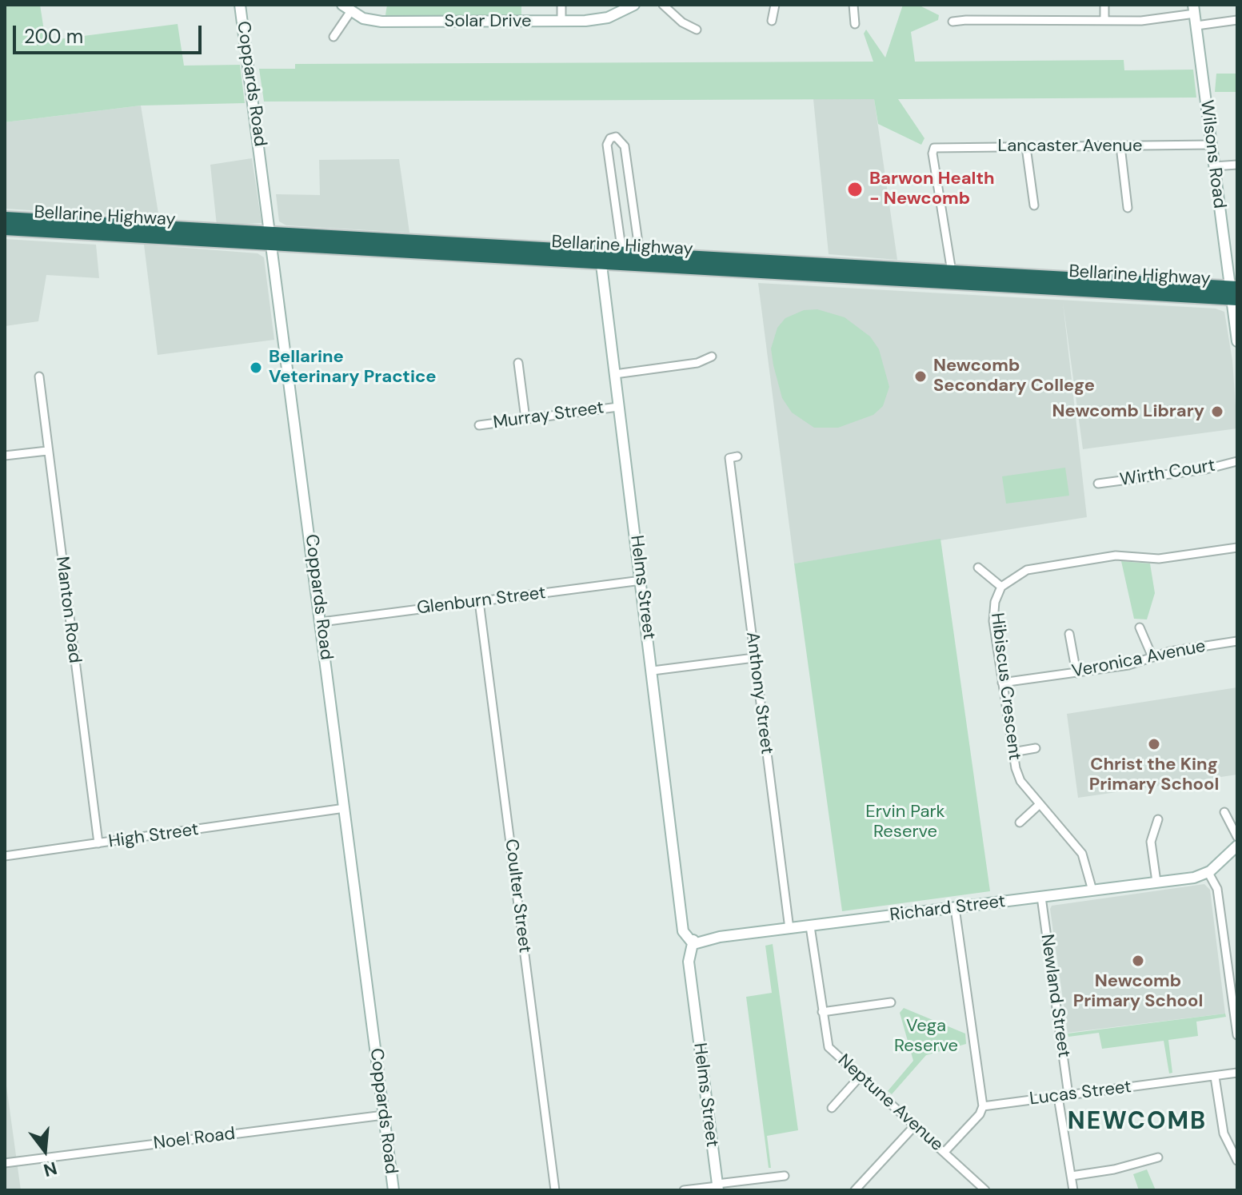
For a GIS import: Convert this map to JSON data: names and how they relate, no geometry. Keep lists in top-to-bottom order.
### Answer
{
  "streets": {
    "highway": ["Bellarine Highway"],
    "street": [
      "Solar Drive",
      "Coppards Road",
      "Lancaster Avenue",
      "Wilsons Road",
      "Murray Street",
      "Wirth Court",
      "Helms Street",
      "Glenburn Street",
      "Manton Road",
      "Veronica Avenue",
      "Hibiscus Crescent",
      "Anthony Street",
      "High Street",
      "Coulter Street",
      "Richard Street",
      "Newland Street",
      "Lucas Street",
      "Neptune Avenue",
      "Noel Road"
    ]
  },
  "crossings": [
    ["Coppards Road", "Bellarine Highway"],
    ["Coppards Road", "Glenburn Street"],
    ["Coppards Road", "High Street"],
    ["Coppards Road", "Noel Road"],
    ["Lancaster Avenue", "Wilsons Road"],
    ["Lancaster Avenue", "Bellarine Highway"],
    ["Wilsons Road", "Bellarine Highway"],
    ["Bellarine Highway", "Helms Street"],
    ["Murray Street", "Helms Street"],
    ["Helms Street", "Glenburn Street"],
    ["Helms Street", "Richard Street"],
    ["Glenburn Street", "Coulter Street"],
    ["Manton Road", "High Street"],
    ["Veronica Avenue", "Hibiscus Crescent"],
    ["Hibiscus Crescent", "Richard Street"],
    ["Anthony Street", "Richard Street"],
    ["Richard Street", "Newland Street"],
    ["Richard Street", "Neptune Avenue"],
    ["Newland Street", "Lucas Street"]
  ],
  "districts": ["NEWCOMB"],
  "parks": ["Ervin Park Reserve", "Vega Reserve"],
  "places": [
    "Barwon Health - Newcomb",
    "Bellarine Veterinary Practice",
    "Newcomb Secondary College",
    "Newcomb Library",
    "Christ the King Primary School",
    "Newcomb Primary School"
  ],
  "scale_bar": "200 m",
  "north": "bottom"
}
